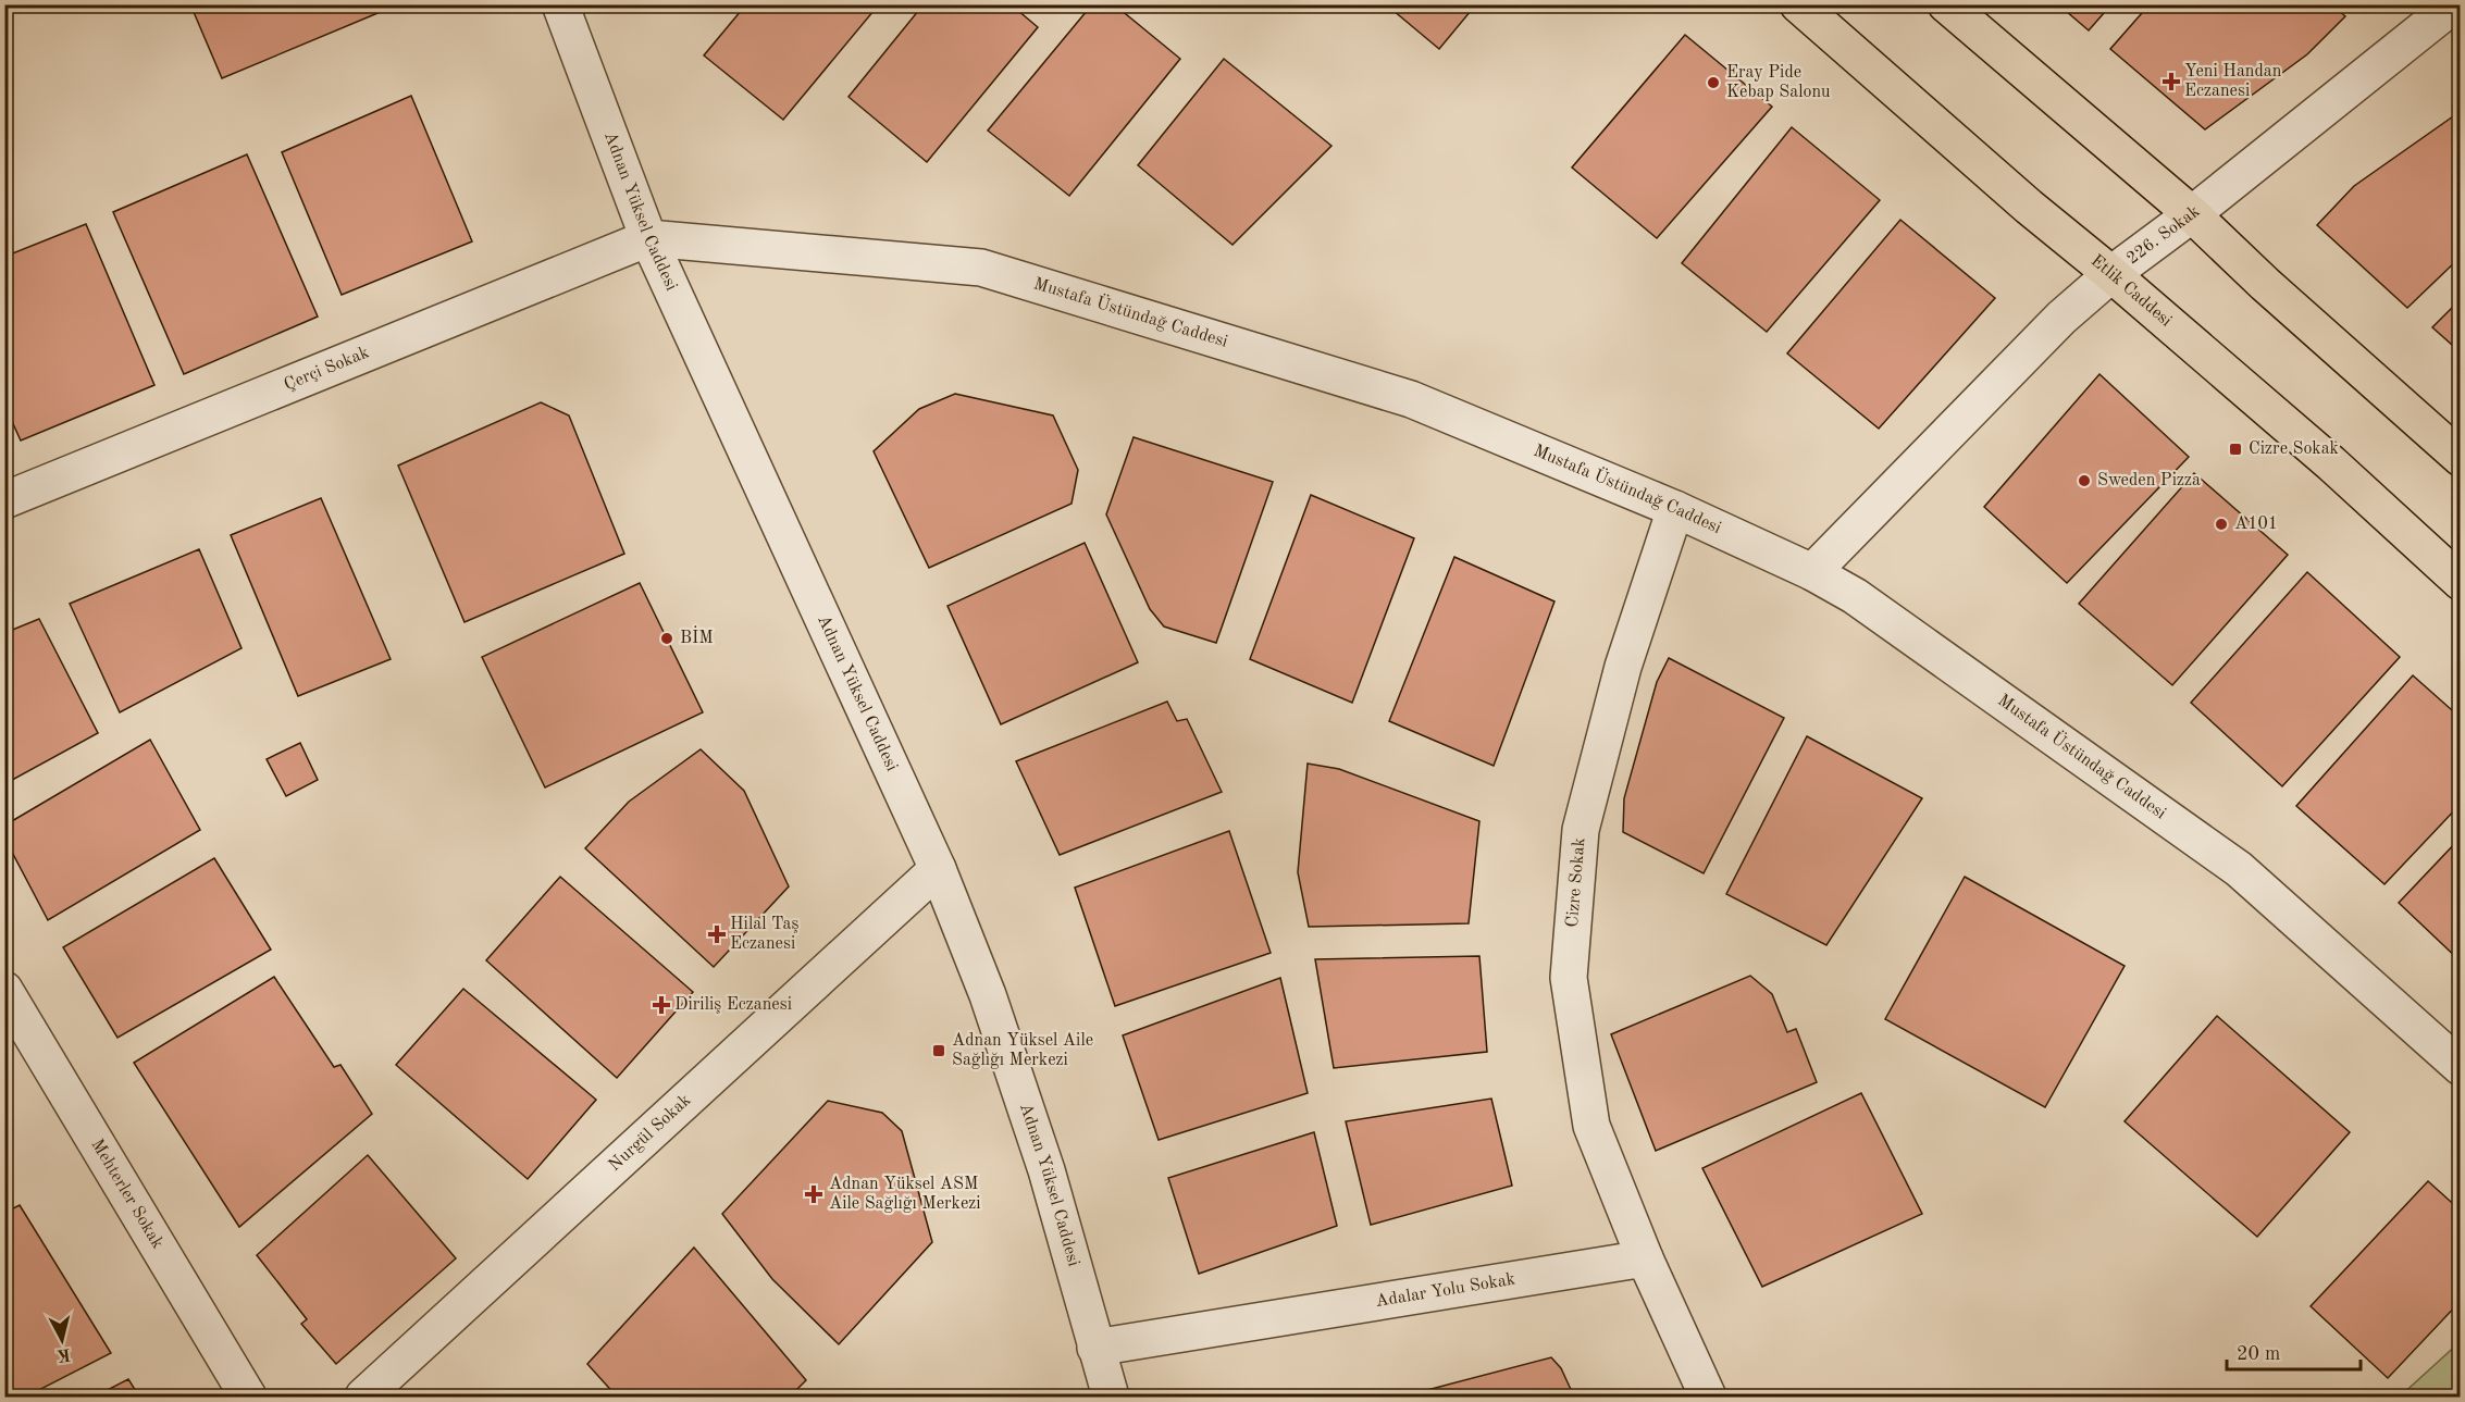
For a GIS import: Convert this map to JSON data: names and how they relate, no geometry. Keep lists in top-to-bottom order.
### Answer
{
  "streets": {
    "main road": ["Etlik Caddesi"],
    "street": [
      "Adnan Yüksel Caddesi",
      "226. Sokak",
      "Mustafa Üstündağ Caddesi",
      "Çerçi Sokak",
      "Cizre Sokak",
      "Nurgül Sokak",
      "Mehterler Sokak",
      "Adalar Yolu Sokak"
    ]
  },
  "crossings": [
    ["Adnan Yüksel Caddesi", "Mustafa Üstündağ Caddesi"],
    ["Adnan Yüksel Caddesi", "Çerçi Sokak"],
    ["Adnan Yüksel Caddesi", "Nurgül Sokak"],
    ["Adnan Yüksel Caddesi", "Adalar Yolu Sokak"],
    ["226. Sokak", "Etlik Caddesi"],
    ["226. Sokak", "Mustafa Üstündağ Caddesi"],
    ["Mustafa Üstündağ Caddesi", "Çerçi Sokak"],
    ["Mustafa Üstündağ Caddesi", "Cizre Sokak"],
    ["Cizre Sokak", "Adalar Yolu Sokak"]
  ],
  "places": {
    "health": [
      "Yeni Handan Eczanesi",
      "Hilal Taş Eczanesi",
      "Diriliş Eczanesi",
      "Adnan Yüksel ASM Aile Sağlığı Merkezi"
    ],
    "other": [
      "Eray Pide Kebap Salonu",
      "Sweden Pizza",
      "A101",
      "BİM"
    ],
    "transit": ["Cizre Sokak", "Adnan Yüksel Aile Sağlığı Merkezi"]
  },
  "scale_bar": "20 m",
  "north": "bottom"
}
